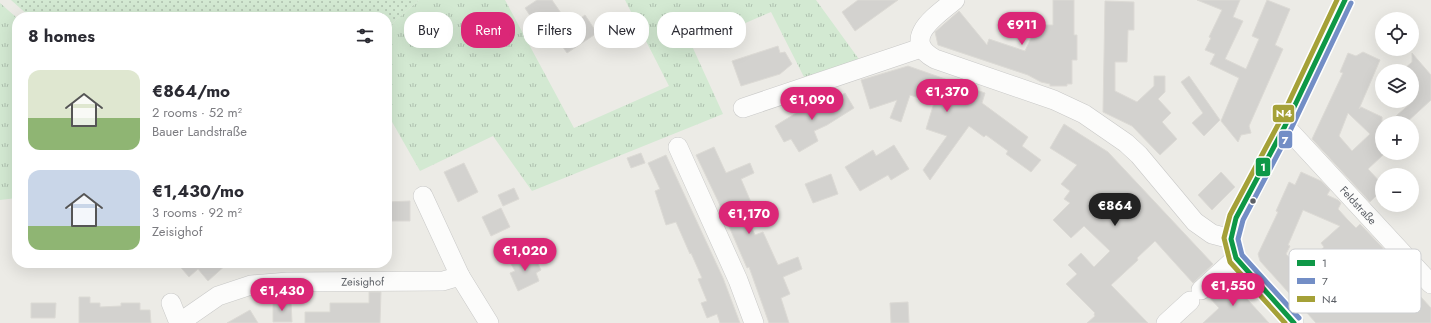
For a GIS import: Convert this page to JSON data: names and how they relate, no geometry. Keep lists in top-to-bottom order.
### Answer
{
  "streets": {
    "street": ["Feldstraße", "Zeisighof"]
  },
  "lines": ["transit line 1", "transit line N4", "transit line 7"],
  "legend": ["1", "7", "N4"],
  "page": {
    "map_buttons": ["+", "−"],
    "price": [
      "€911",
      "€1,370",
      "€1,090",
      "€864",
      "€1,170",
      "€1,020",
      "€1,550",
      "€1,430"
    ],
    "chip": [
      "Buy",
      "Rent",
      "Filters",
      "New",
      "Apartment"
    ],
    "heading": "8 homes",
    "list": [
      {
        "name": "€864/mo",
        "note": "2 rooms · 52 m² · Bauer Landstraße"
      },
      {
        "name": "€1,430/mo",
        "note": "3 rooms · 92 m² · Zeisighof"
      }
    ]
  }
}
